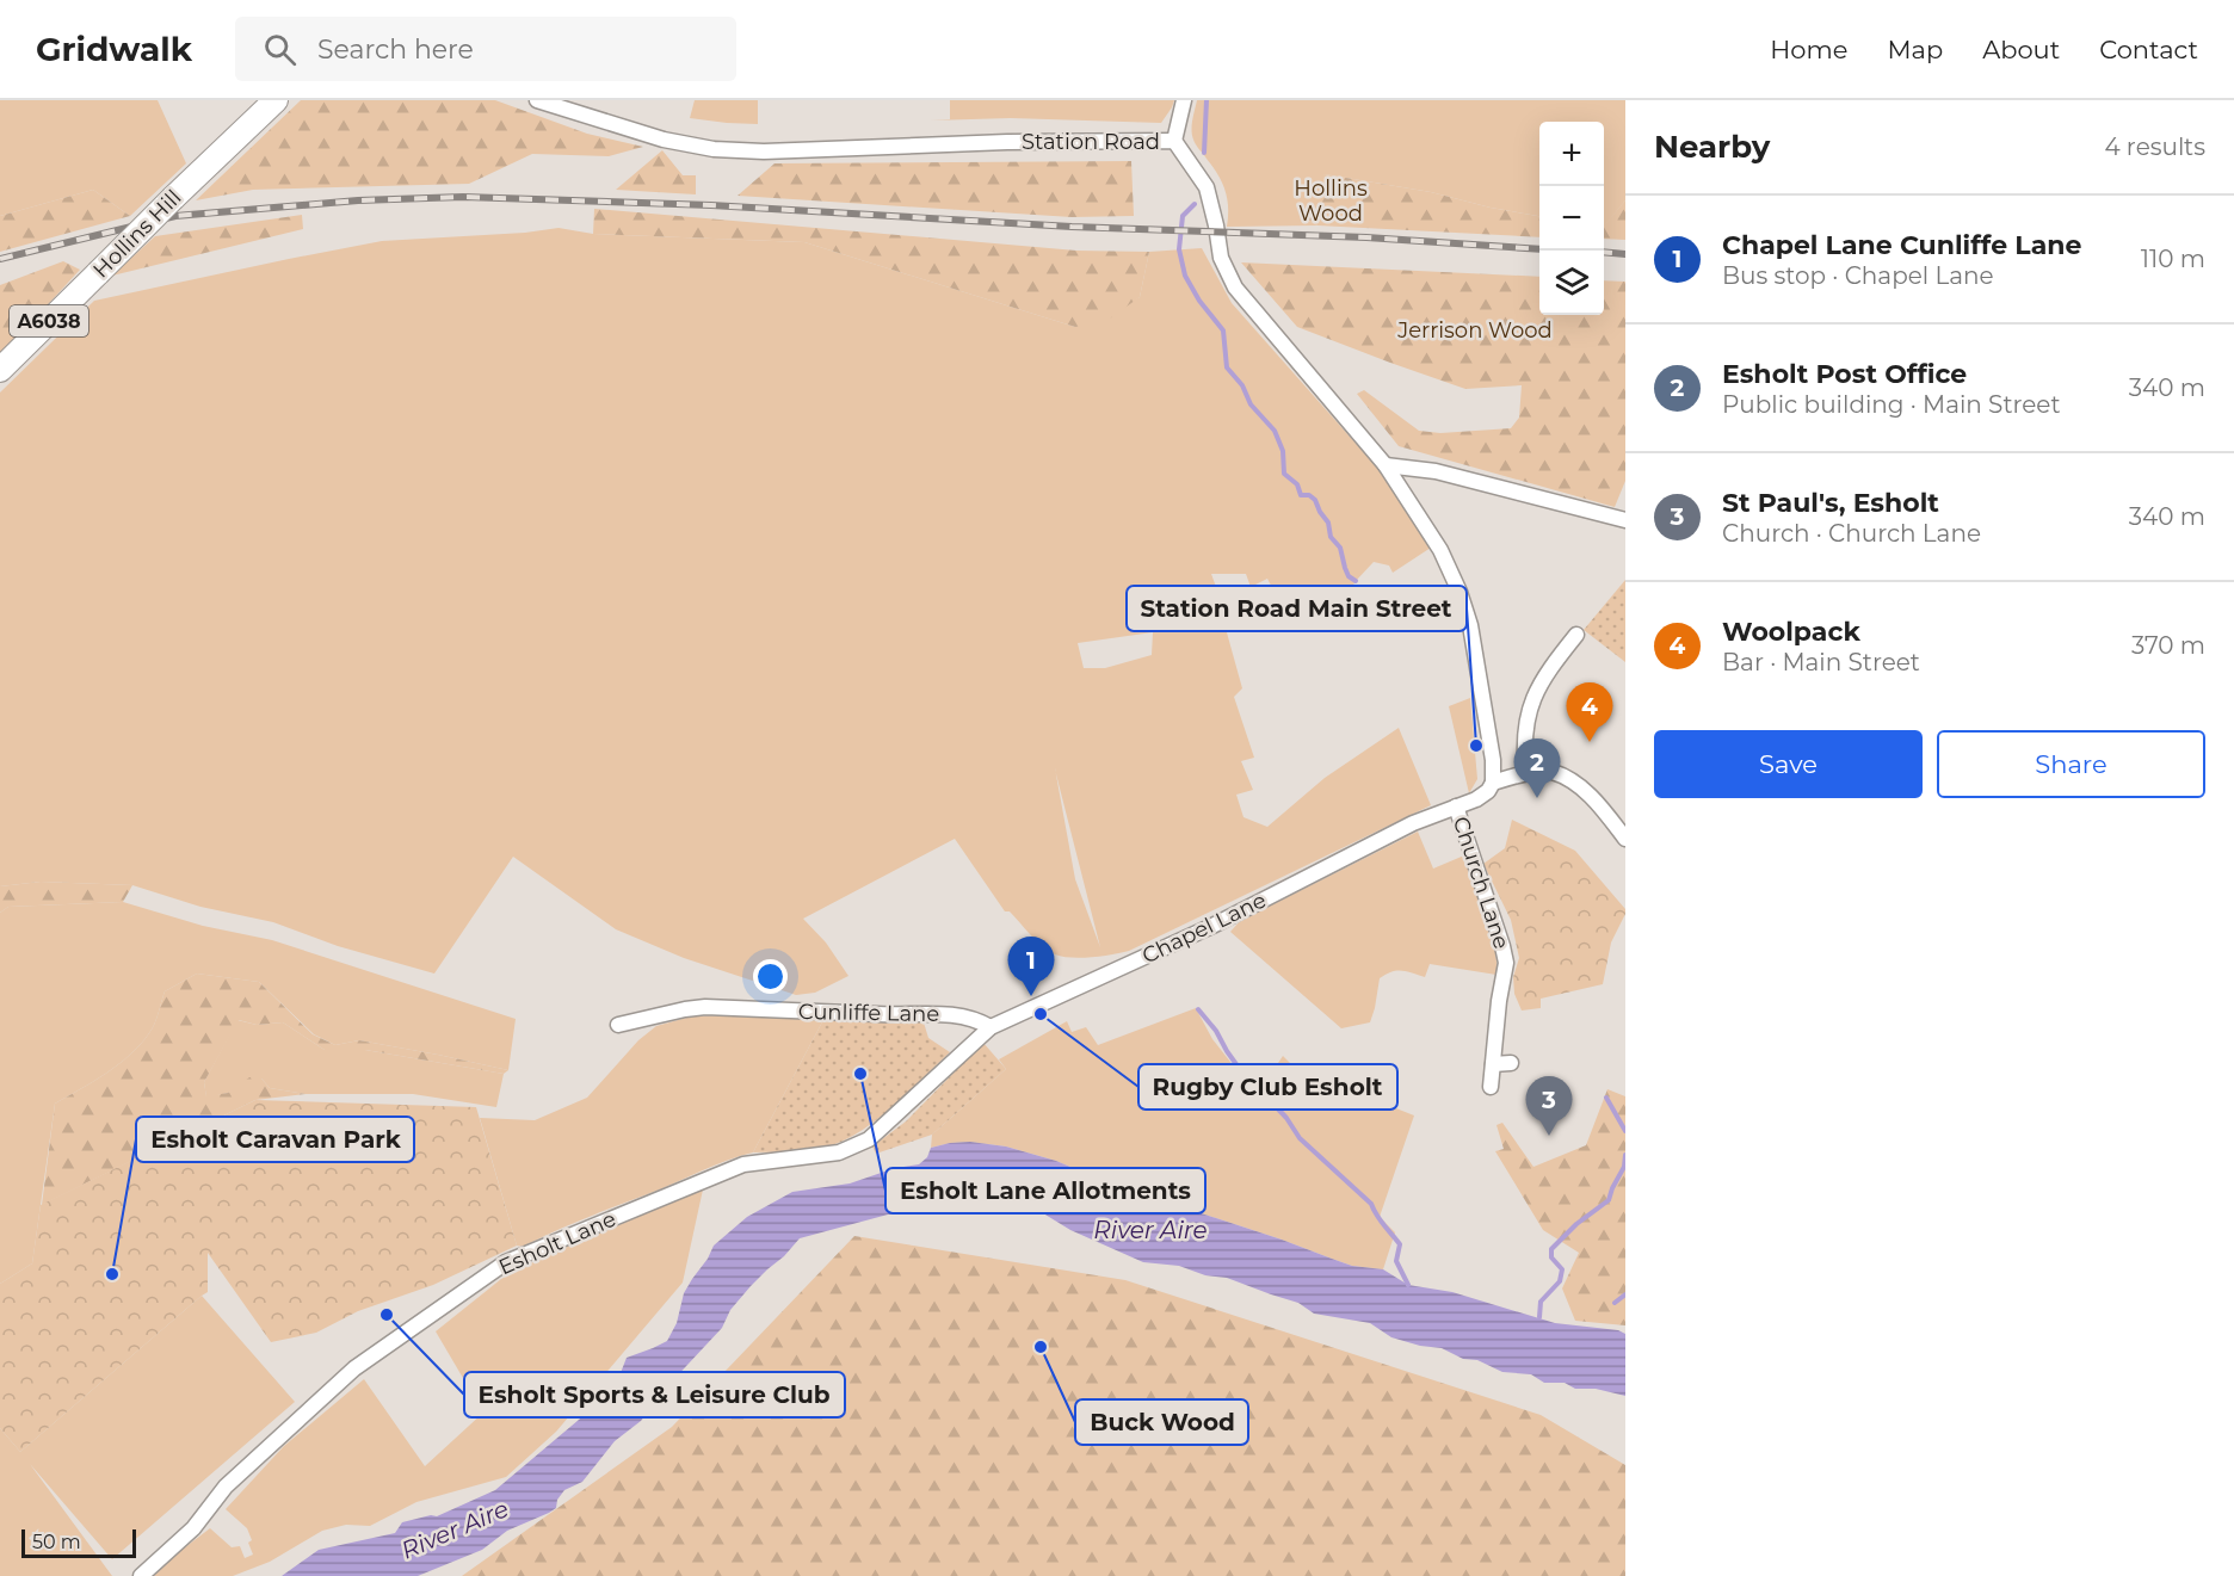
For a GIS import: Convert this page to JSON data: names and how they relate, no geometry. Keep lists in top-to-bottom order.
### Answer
{
  "streets": {
    "main road": ["Hollins Hill", "A6038"],
    "street": [
      "Station Road",
      "Church Lane",
      "Chapel Lane",
      "Cunliffe Lane",
      "Esholt Lane"
    ]
  },
  "crossings": [
    ["Station Road", "Chapel Lane"],
    ["Church Lane", "Chapel Lane"],
    ["Chapel Lane", "Cunliffe Lane"],
    ["Chapel Lane", "Esholt Lane"]
  ],
  "water": ["River Aire"],
  "parks": ["Hollins Wood", "Jerrison Wood"],
  "places": [
    "Station Road Main Street",
    "Rugby Club Esholt",
    "Esholt Lane Allotments",
    "Esholt Caravan Park",
    "Esholt Sports & Leisure Club",
    "Buck Wood"
  ],
  "scale_bar": "50 m",
  "page": {
    "header": "Gridwalk",
    "search": "Search here",
    "nav": [
      "Home",
      "Map",
      "About",
      "Contact"
    ],
    "heading": ["Nearby", "4 results"],
    "map_buttons": ["+", "−"],
    "list": [
      {
        "mark": "1",
        "name": "Chapel Lane Cunliffe Lane",
        "note": "Bus stop · Chapel Lane",
        "value": "110 m"
      },
      {
        "mark": "2",
        "name": "Esholt Post Office",
        "note": "Public building · Main Street",
        "value": "340 m"
      },
      {
        "mark": "3",
        "name": "St Paul's, Esholt",
        "note": "Church · Church Lane",
        "value": "340 m"
      },
      {
        "mark": "4",
        "name": "Woolpack",
        "note": "Bar · Main Street",
        "value": "370 m"
      }
    ],
    "pins": [
      "4",
      "2",
      "1",
      "3"
    ],
    "buttons": ["Save", "Share"],
    "scale": "50 m"
  }
}
